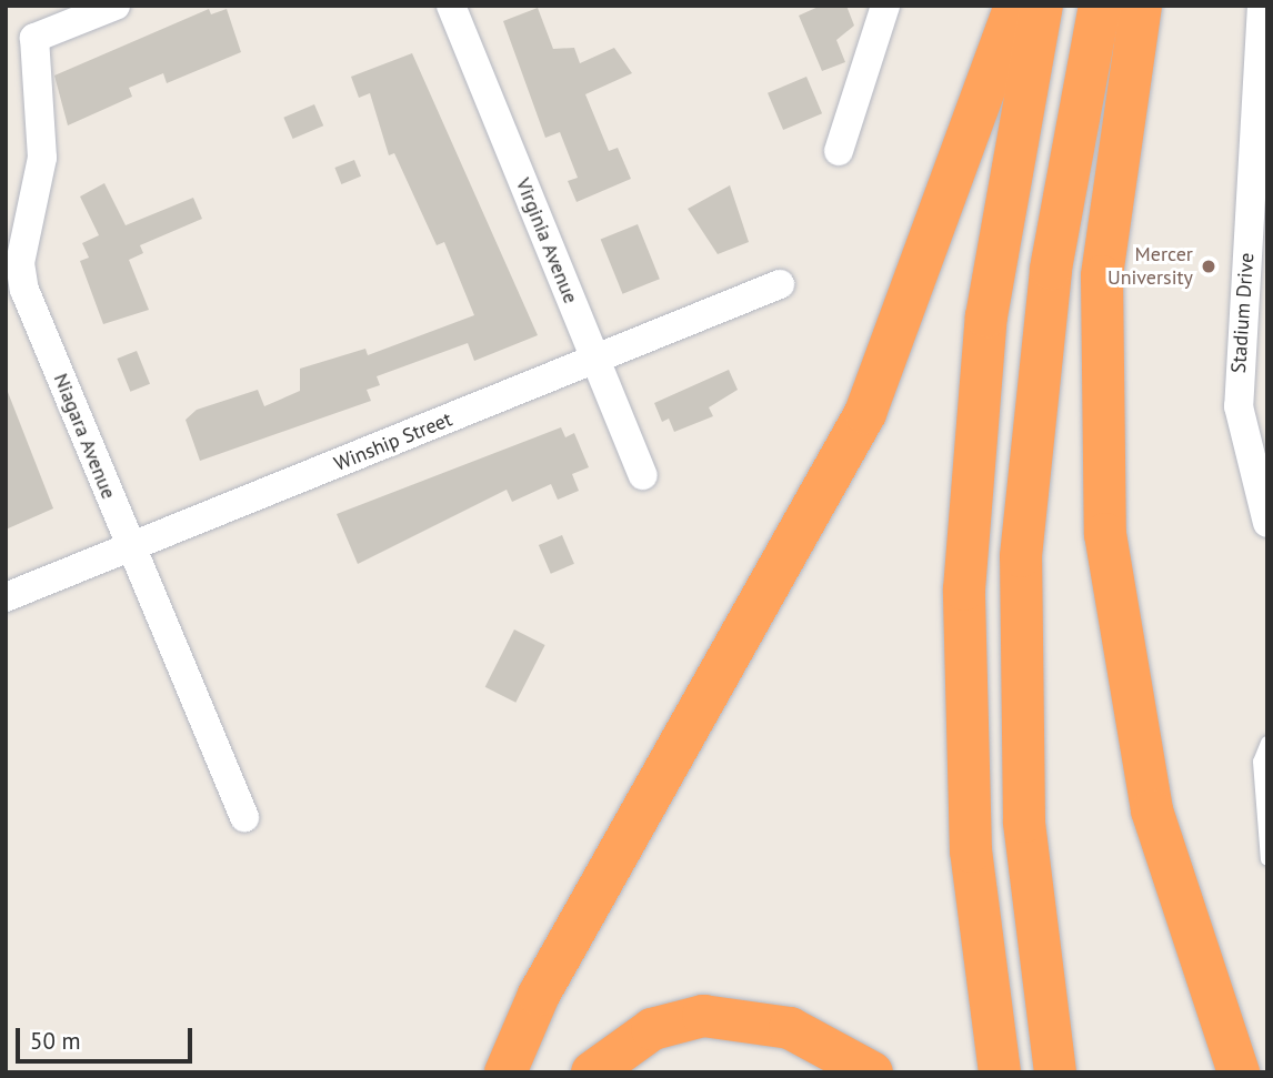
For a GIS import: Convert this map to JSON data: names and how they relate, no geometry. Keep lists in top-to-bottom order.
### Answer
{
  "streets": {
    "street": [
      "Virginia Avenue",
      "Stadium Drive",
      "Niagara Avenue",
      "Winship Street"
    ]
  },
  "crossings": [
    ["Virginia Avenue", "Winship Street"],
    ["Niagara Avenue", "Winship Street"]
  ],
  "places": ["Mercer University"],
  "scale_bar": "50 m"
}
